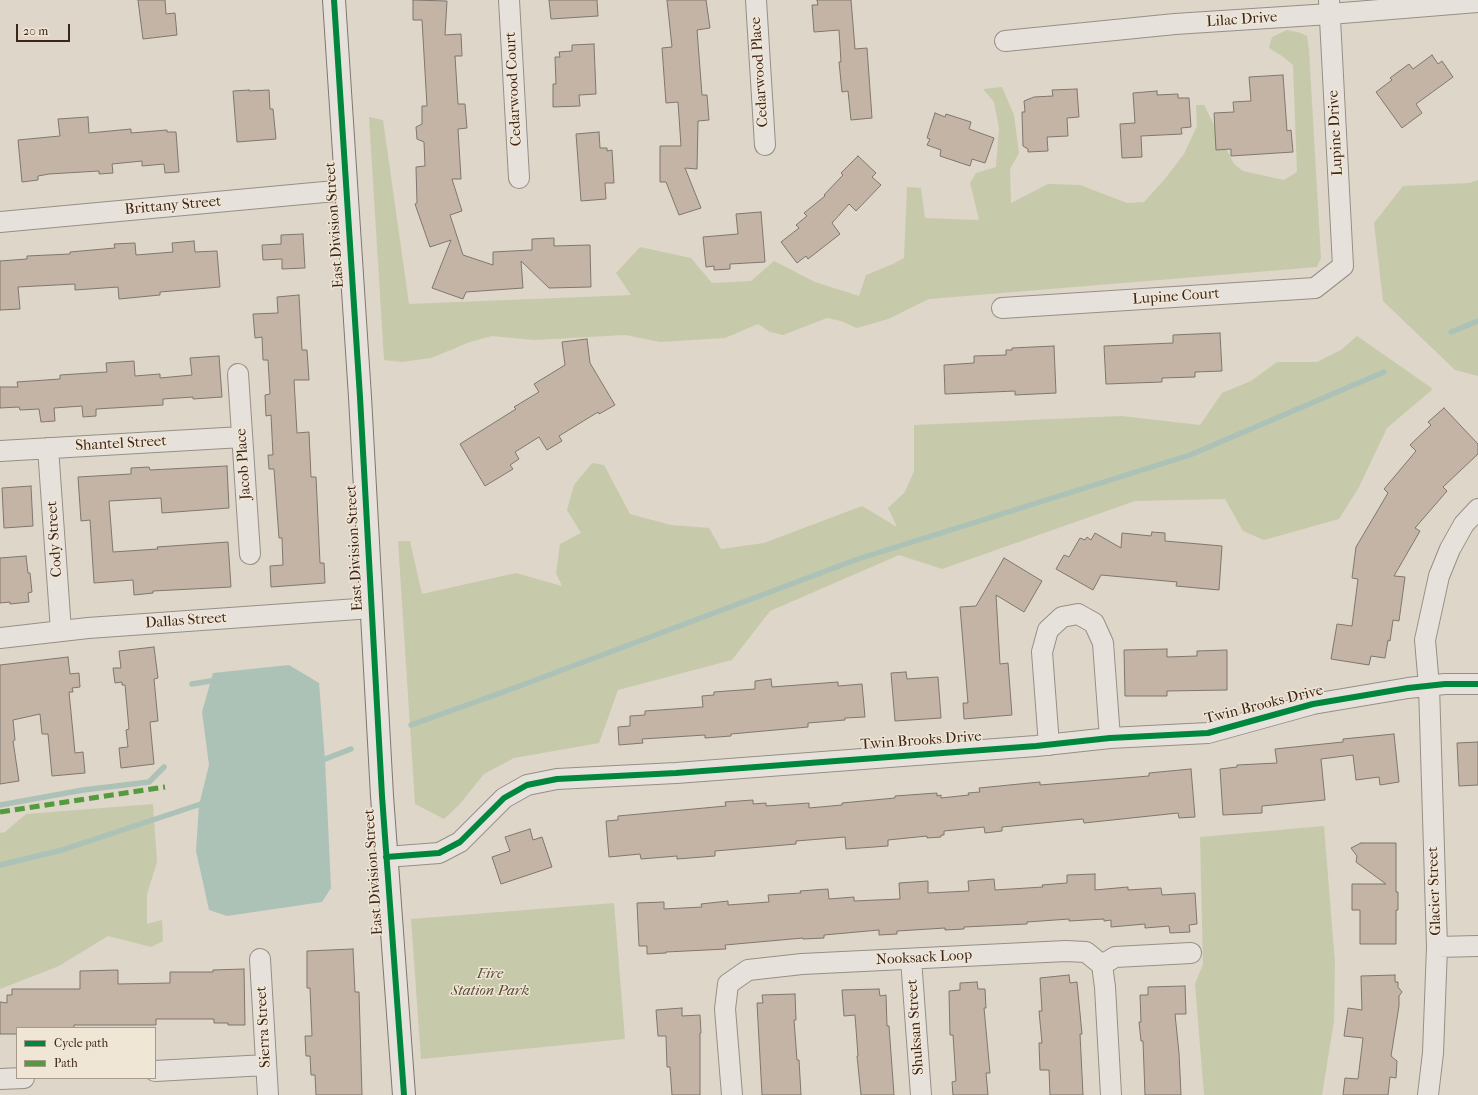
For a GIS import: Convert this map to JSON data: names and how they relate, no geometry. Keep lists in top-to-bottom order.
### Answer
{
  "streets": {
    "street": [
      "Lilac Drive",
      "Cedarwood Place",
      "Cedarwood Court",
      "Lupine Drive",
      "Brittany Street",
      "East Division Street",
      "Lupine Court",
      "Shantel Street",
      "Jacob Place",
      "Cody Street",
      "Dallas Street",
      "Twin Brooks Drive",
      "Glacier Street",
      "Nooksack Loop",
      "Sierra Street",
      "Shuksan Street"
    ]
  },
  "crossings": [
    ["Lilac Drive", "Lupine Drive"],
    ["Lupine Drive", "Lupine Court"],
    ["Brittany Street", "East Division Street"],
    ["East Division Street", "Dallas Street"],
    ["East Division Street", "Twin Brooks Drive"],
    ["Shantel Street", "Jacob Place"],
    ["Shantel Street", "Cody Street"],
    ["Cody Street", "Dallas Street"],
    ["Twin Brooks Drive", "Glacier Street"],
    ["Nooksack Loop", "Shuksan Street"]
  ],
  "parks": ["Fire Station Park"],
  "legend": ["Cycle path", "Path"],
  "scale_bar": "20 m"
}
